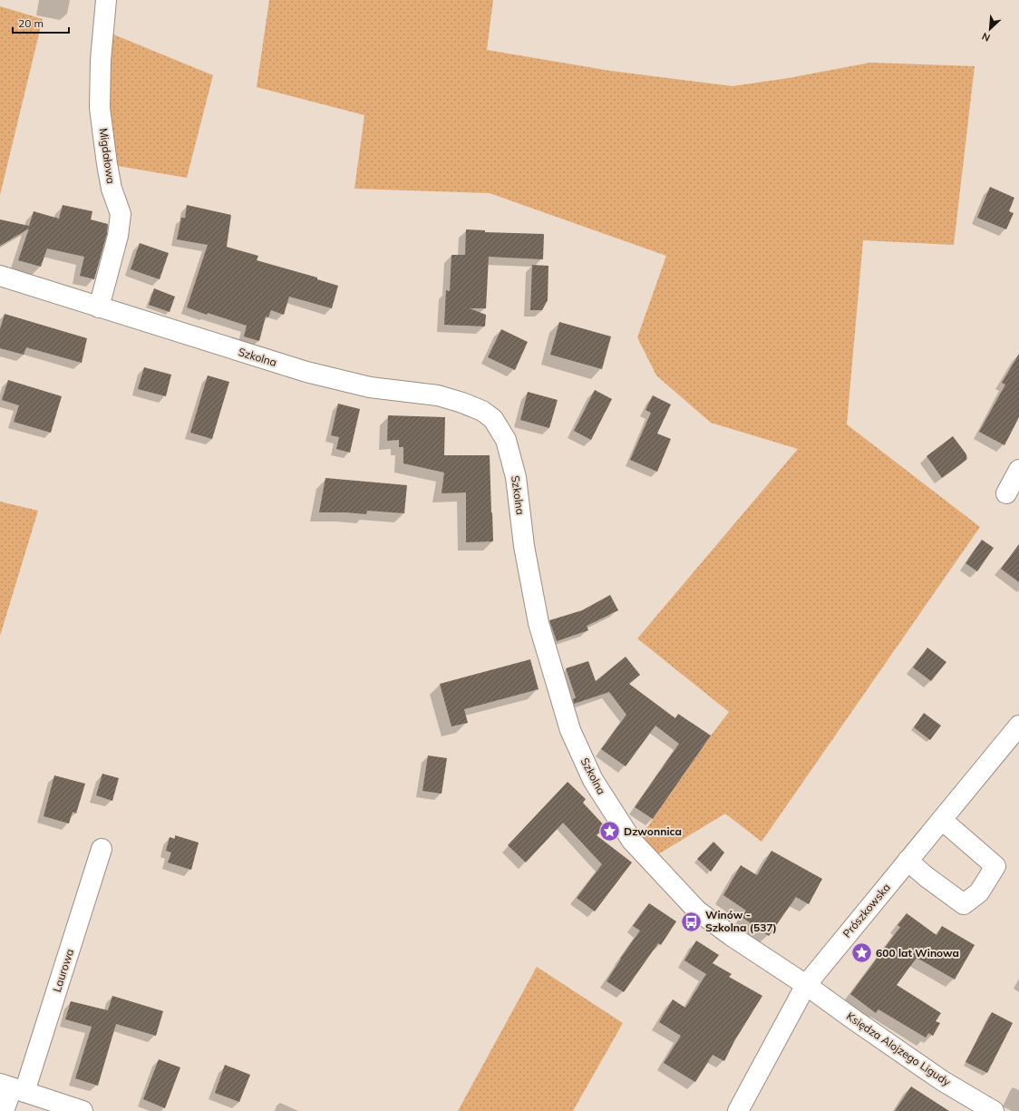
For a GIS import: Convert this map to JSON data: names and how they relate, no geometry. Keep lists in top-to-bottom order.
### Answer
{
  "streets": {
    "street": [
      "Migdałowa",
      "Szkolna",
      "Prószkowska",
      "Laurowa",
      "Księdza Alojzego Ligudy"
    ]
  },
  "crossings": [
    ["Migdałowa", "Szkolna"],
    ["Szkolna", "Prószkowska"],
    ["Szkolna", "Księdza Alojzego Ligudy"],
    ["Prószkowska", "Księdza Alojzego Ligudy"]
  ],
  "places": {
    "place": ["Dzwonnica", "600 lat Winowa"],
    "bus stop": ["Winów - Szkolna (537)"]
  },
  "scale_bar": "20 m",
  "north": "bottom left"
}
